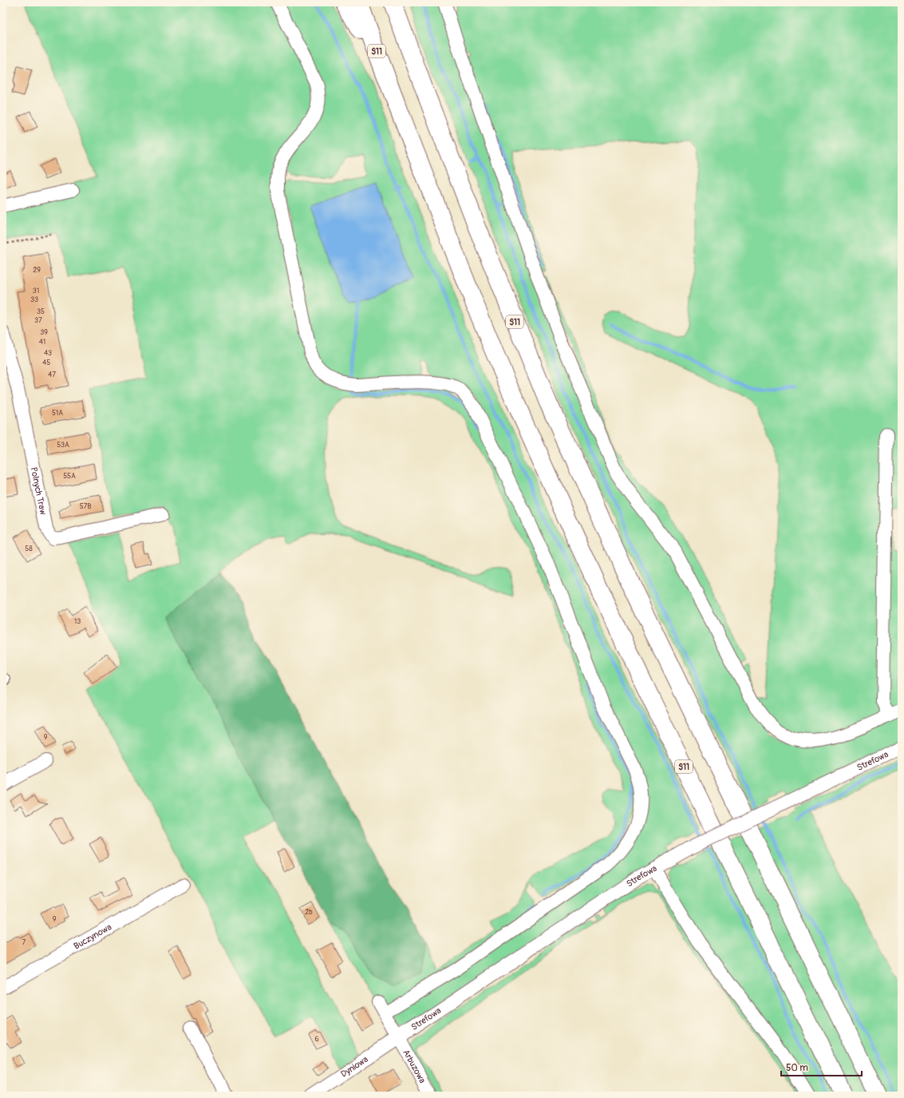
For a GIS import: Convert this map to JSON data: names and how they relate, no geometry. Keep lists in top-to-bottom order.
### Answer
{
  "streets": {
    "highway": ["S11"],
    "street": [
      "Polnych Traw",
      "Strefowa",
      "Buczynowa",
      "Arbuzowa",
      "Dyniowa"
    ]
  },
  "crossings": [
    ["Strefowa", "Arbuzowa"],
    ["Strefowa", "Dyniowa"],
    ["Arbuzowa", "Dyniowa"]
  ],
  "house_numbers": [
    "29",
    "31",
    "33",
    "35",
    "37",
    "39",
    "41",
    "43",
    "45",
    "47",
    "51A",
    "53A",
    "55A",
    "57B",
    "58",
    "13",
    "9",
    "2b",
    "9",
    "7",
    "6"
  ],
  "scale_bar": "50 m"
}
